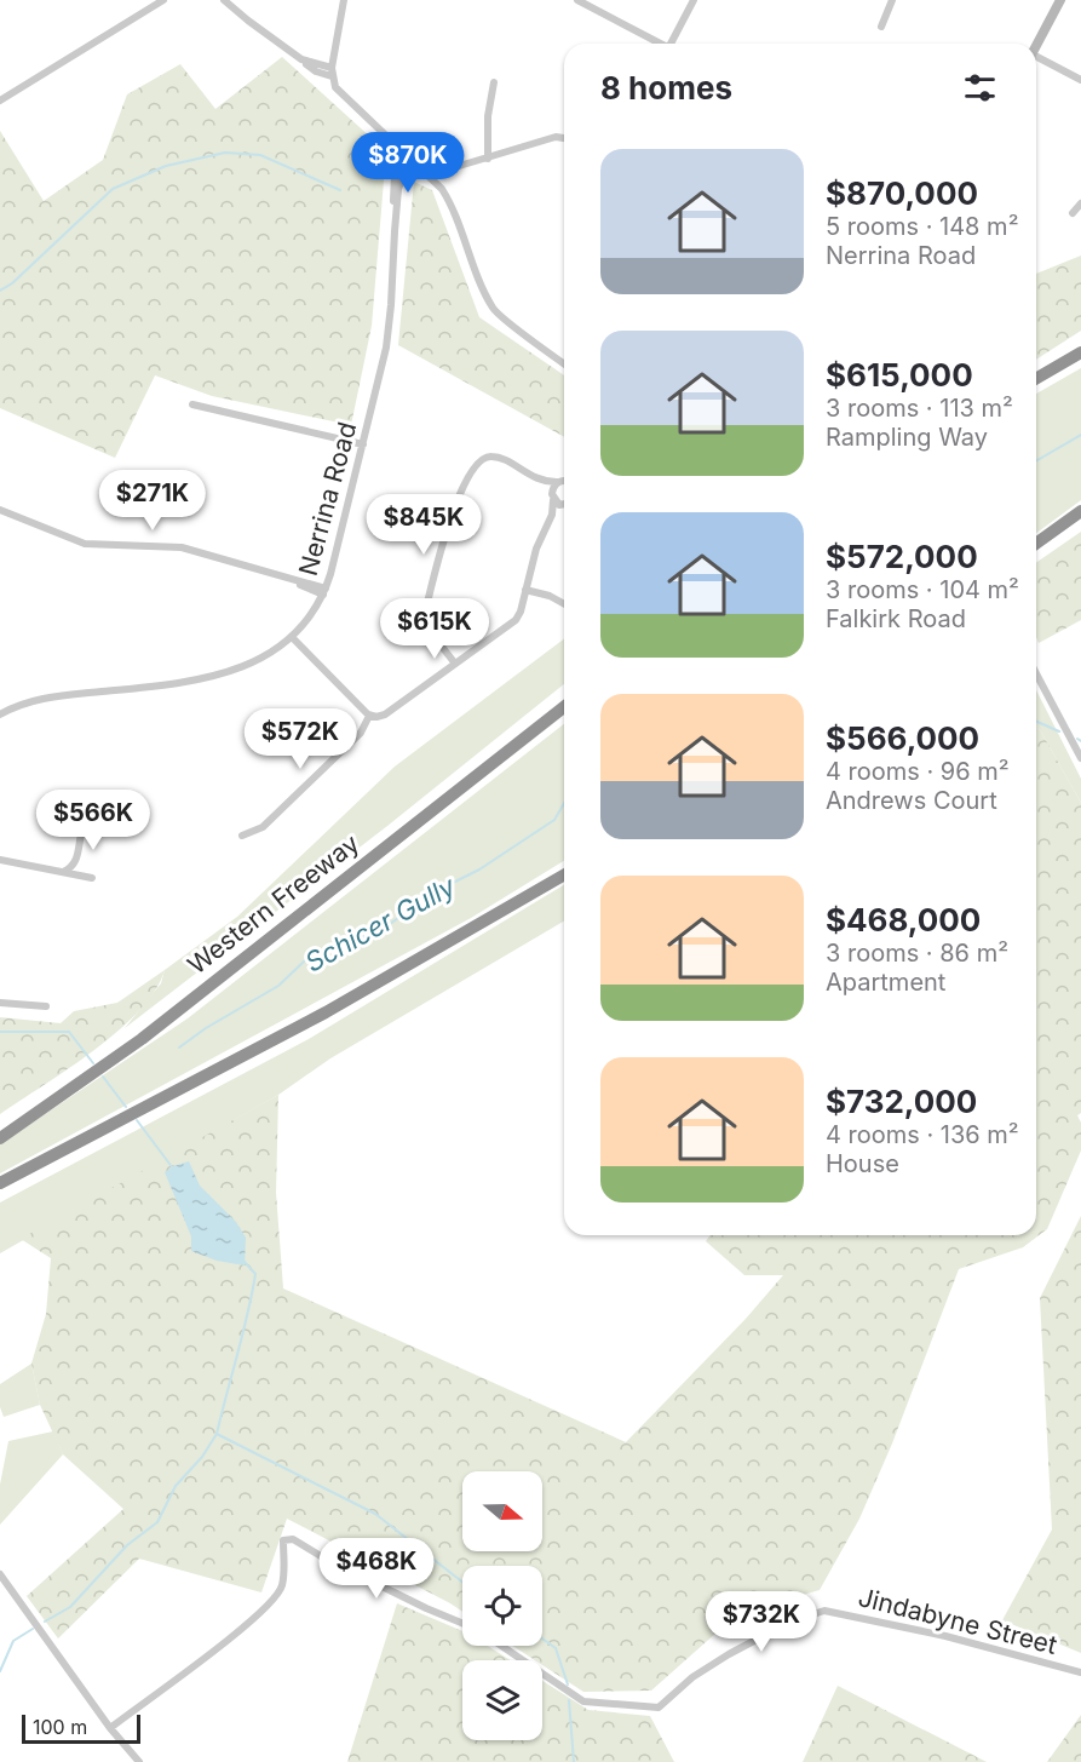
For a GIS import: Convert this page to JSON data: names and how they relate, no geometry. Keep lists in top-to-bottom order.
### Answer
{
  "streets": {
    "highway": ["Western Freeway"],
    "street": ["Nerrina Road", "Jindabyne Street"]
  },
  "water": ["Schicer Gully"],
  "scale_bar": "100 m",
  "north": "right",
  "page": {
    "heading": "8 homes",
    "list": [
      {
        "name": "$870,000",
        "note": "5 rooms · 148 m² · Nerrina Road"
      },
      {
        "name": "$615,000",
        "note": "3 rooms · 113 m² · Rampling Way"
      },
      {
        "name": "$572,000",
        "note": "3 rooms · 104 m² · Falkirk Road"
      },
      {
        "name": "$566,000",
        "note": "4 rooms · 96 m² · Andrews Court"
      },
      {
        "name": "$468,000",
        "note": "3 rooms · 86 m² · Apartment"
      },
      {
        "name": "$732,000",
        "note": "4 rooms · 136 m² · House"
      }
    ],
    "price": [
      "$870K",
      "$271K",
      "$845K",
      "$615K",
      "$572K",
      "$566K",
      "$468K",
      "$732K"
    ],
    "scale": "100 m"
  }
}
